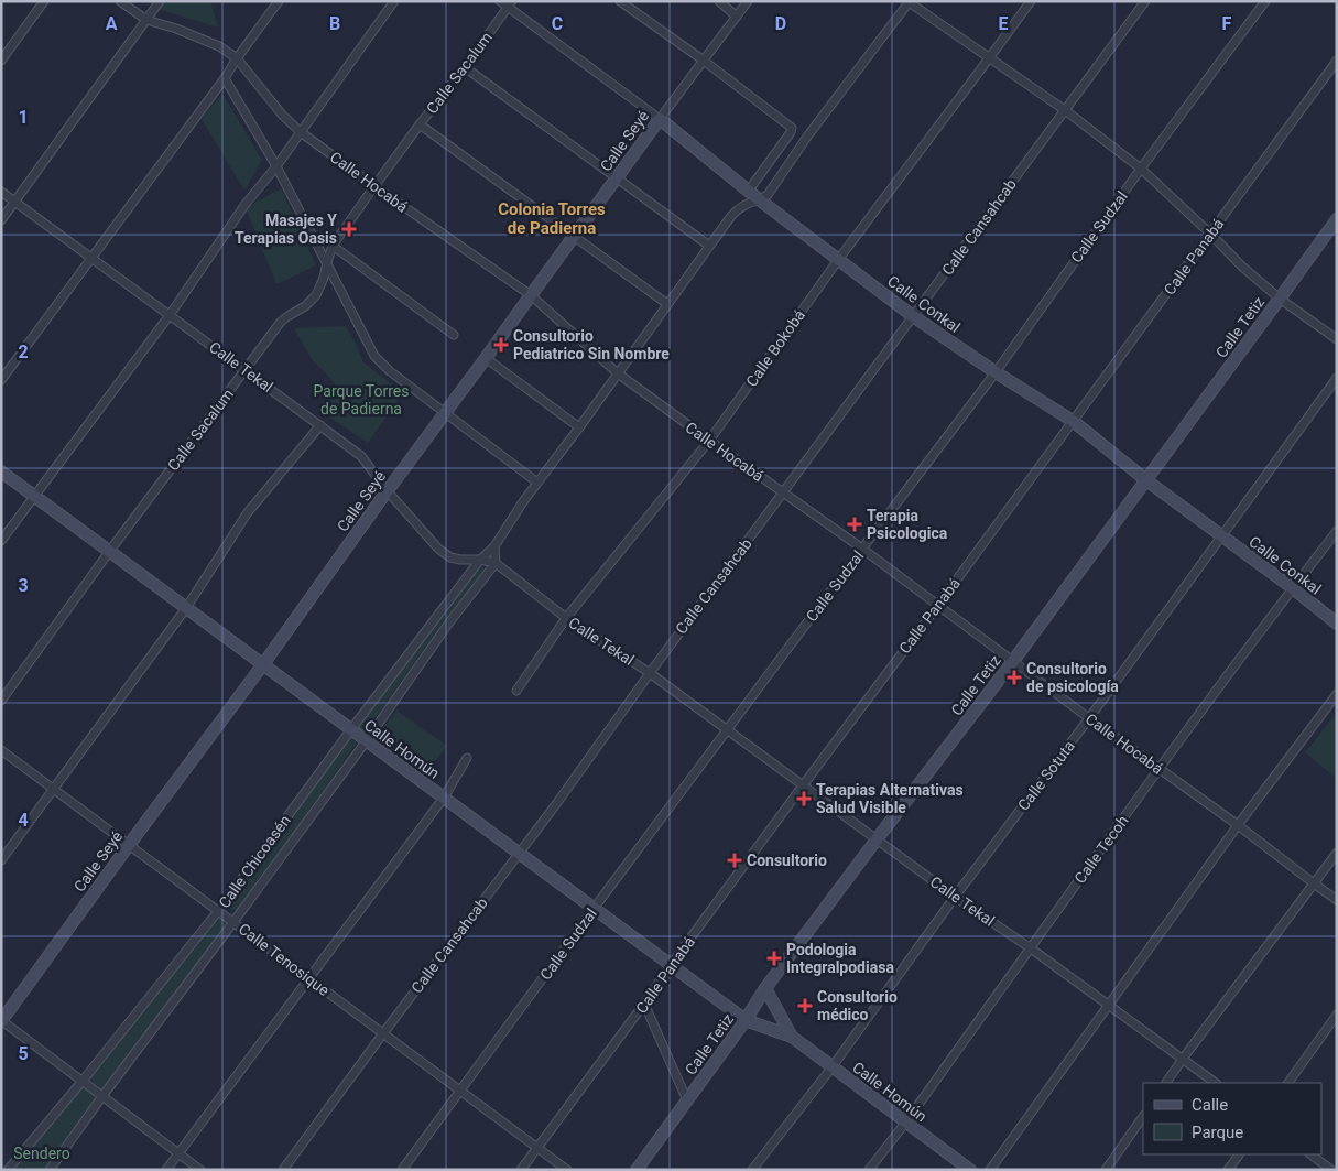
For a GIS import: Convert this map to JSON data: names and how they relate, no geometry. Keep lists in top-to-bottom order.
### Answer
{
  "streets": {
    "street": [
      "Calle Sacalum",
      "Calle Seyé",
      "Calle Hocabá",
      "Calle Cansahcab",
      "Calle Sudzal",
      "Calle Panabá",
      "Calle Conkal",
      "Calle Tetiz",
      "Calle Bokobá",
      "Calle Tekal",
      "Calle Homún",
      "Calle Sotuta",
      "Calle Tecoh",
      "Calle Chicoasén",
      "Calle Tenosique"
    ]
  },
  "crossings": [
    ["Calle Sacalum", "Calle Hocabá"],
    ["Calle Sacalum", "Calle Conkal"],
    ["Calle Sacalum", "Calle Tekal"],
    ["Calle Sacalum", "Calle Homún"],
    ["Calle Seyé", "Calle Hocabá"],
    ["Calle Seyé", "Calle Conkal"],
    ["Calle Seyé", "Calle Tekal"],
    ["Calle Seyé", "Calle Homún"],
    ["Calle Seyé", "Calle Tenosique"],
    ["Calle Hocabá", "Calle Cansahcab"],
    ["Calle Hocabá", "Calle Sudzal"],
    ["Calle Hocabá", "Calle Panabá"],
    ["Calle Hocabá", "Calle Tetiz"],
    ["Calle Hocabá", "Calle Bokobá"],
    ["Calle Hocabá", "Calle Sotuta"],
    ["Calle Hocabá", "Calle Tecoh"],
    ["Calle Hocabá", "Calle Chicoasén"],
    ["Calle Cansahcab", "Calle Conkal"],
    ["Calle Cansahcab", "Calle Tekal"],
    ["Calle Cansahcab", "Calle Homún"],
    ["Calle Cansahcab", "Calle Tenosique"],
    ["Calle Sudzal", "Calle Conkal"],
    ["Calle Sudzal", "Calle Tekal"],
    ["Calle Sudzal", "Calle Homún"],
    ["Calle Sudzal", "Calle Tenosique"],
    ["Calle Panabá", "Calle Conkal"],
    ["Calle Panabá", "Calle Tekal"],
    ["Calle Panabá", "Calle Homún"],
    ["Calle Panabá", "Calle Tenosique"],
    ["Calle Conkal", "Calle Tetiz"],
    ["Calle Conkal", "Calle Bokobá"],
    ["Calle Conkal", "Calle Sotuta"],
    ["Calle Conkal", "Calle Tecoh"],
    ["Calle Conkal", "Calle Chicoasén"],
    ["Calle Tetiz", "Calle Tekal"],
    ["Calle Tetiz", "Calle Homún"],
    ["Calle Bokobá", "Calle Tekal"],
    ["Calle Tekal", "Calle Sotuta"],
    ["Calle Tekal", "Calle Tecoh"],
    ["Calle Tekal", "Calle Chicoasén"],
    ["Calle Homún", "Calle Sotuta"],
    ["Calle Homún", "Calle Tecoh"],
    ["Calle Homún", "Calle Chicoasén"],
    ["Calle Chicoasén", "Calle Tenosique"]
  ],
  "districts": ["Colonia Torres de Padierna"],
  "parks": ["Parque Torres de Padierna", "Sendero"],
  "places": {
    "health": [
      "Masajes Y Terapias Oasis",
      "Consultorio Pediatrico Sin Nombre",
      "Terapia Psicologica",
      "Consultorio de psicología",
      "Terapias Alternativas Salud Visible",
      "Consultorio",
      "Podologia Integralpodiasa",
      "Consultorio médico"
    ]
  },
  "legend": ["Calle", "Parque"],
  "grid": {
    "columns": [
      "A",
      "B",
      "C",
      "D",
      "E",
      "F"
    ],
    "rows": [
      "1",
      "2",
      "3",
      "4",
      "5"
    ]
  }
}
